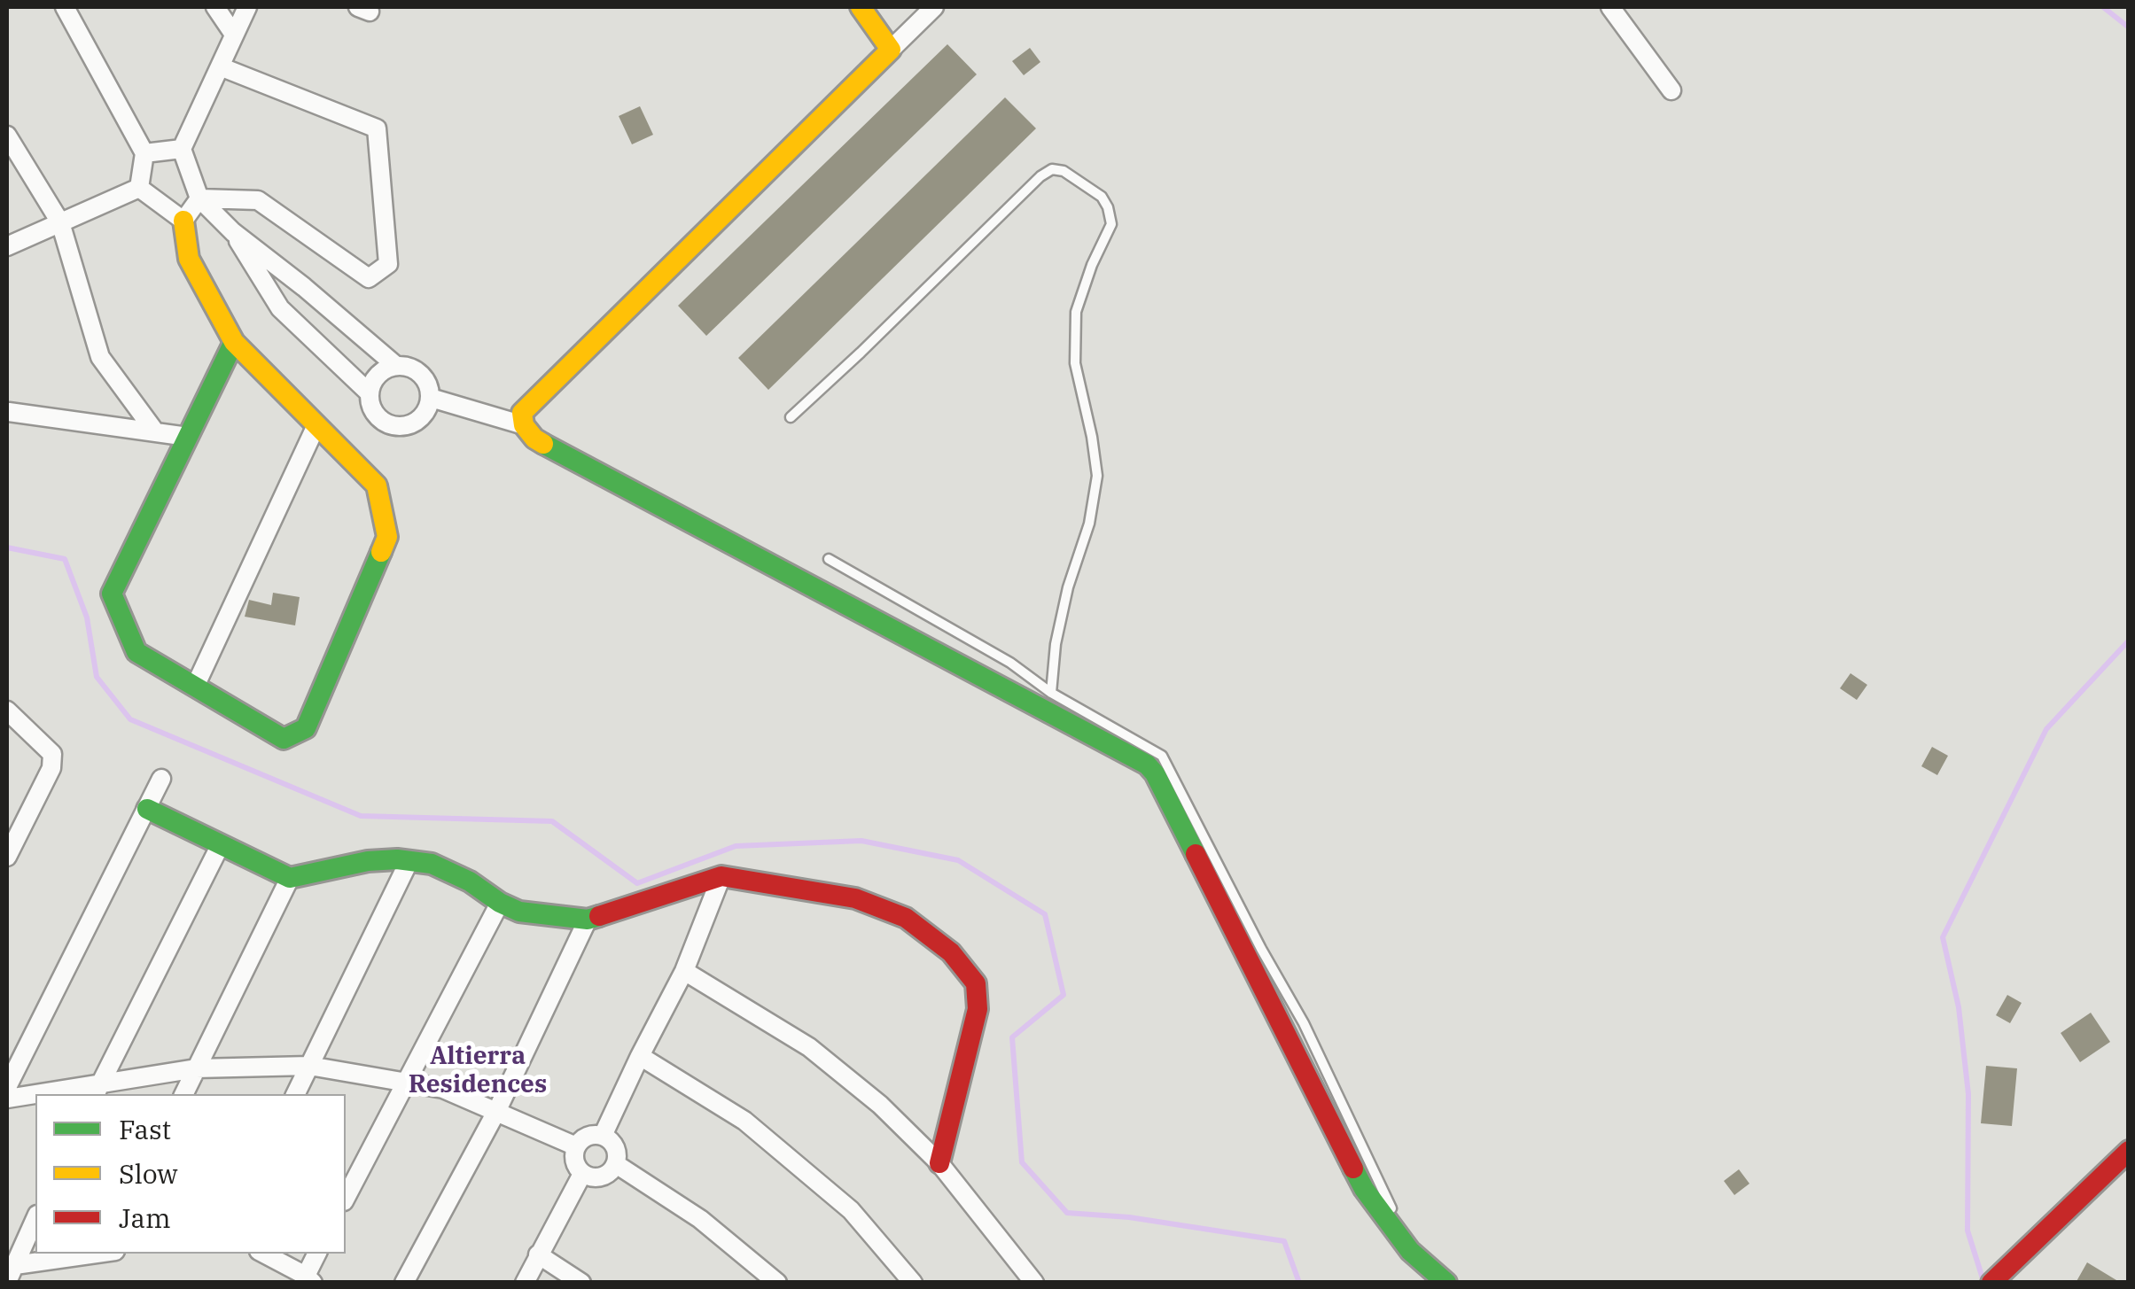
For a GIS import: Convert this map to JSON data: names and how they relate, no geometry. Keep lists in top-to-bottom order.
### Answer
{
  "districts": ["Altierra Residences"],
  "legend": ["Fast", "Slow", "Jam"]
}
